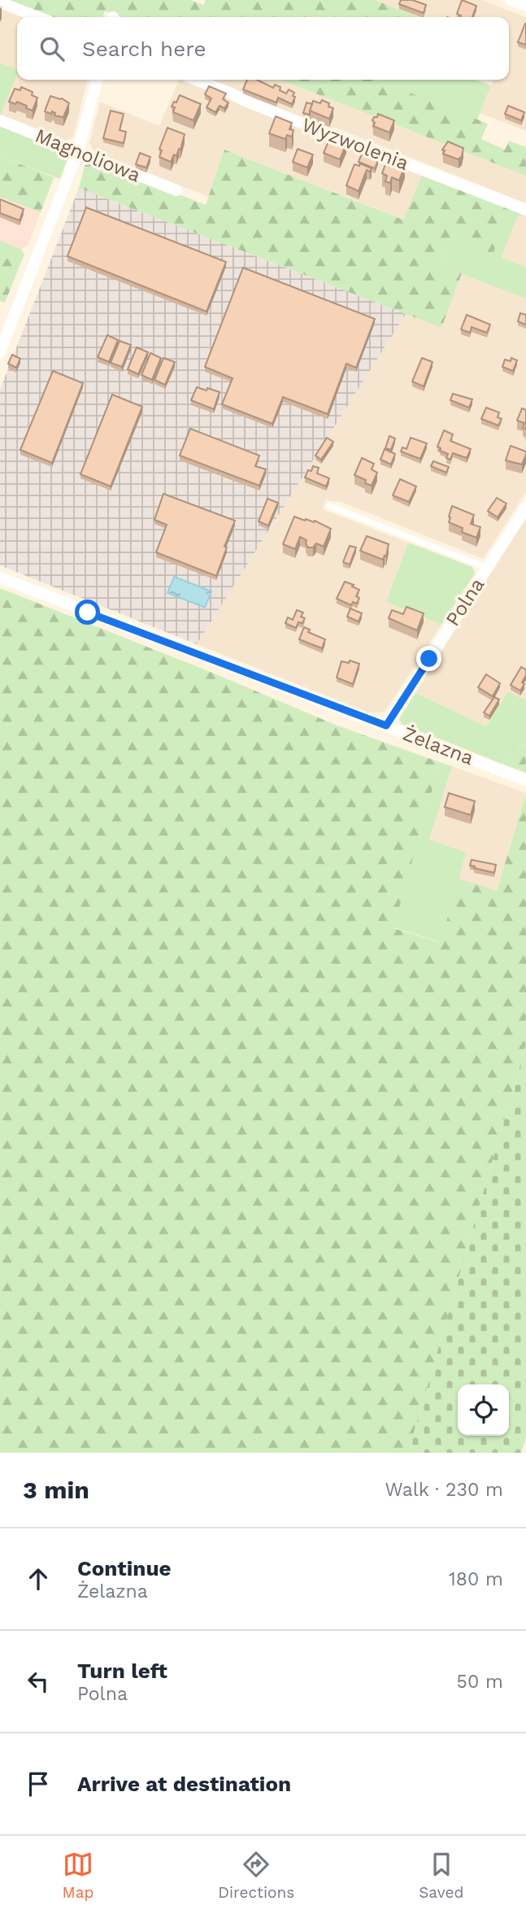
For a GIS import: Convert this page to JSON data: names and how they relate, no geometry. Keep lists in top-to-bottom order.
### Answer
{
  "streets": {
    "street": [
      "Wyzwolenia",
      "Magnoliowa",
      "Polna",
      "Żelazna"
    ]
  },
  "crossings": [
    ["Polna", "Żelazna"]
  ],
  "page": {
    "search": "Search here",
    "heading": ["3 min", "Walk · 230 m"],
    "list": [
      ["Continue", "Żelazna", "180 m"],
      ["Turn left", "Polna", "50 m"],
      "Arrive at destination"
    ],
    "nav": ["Map", "Directions", "Saved"]
  }
}
